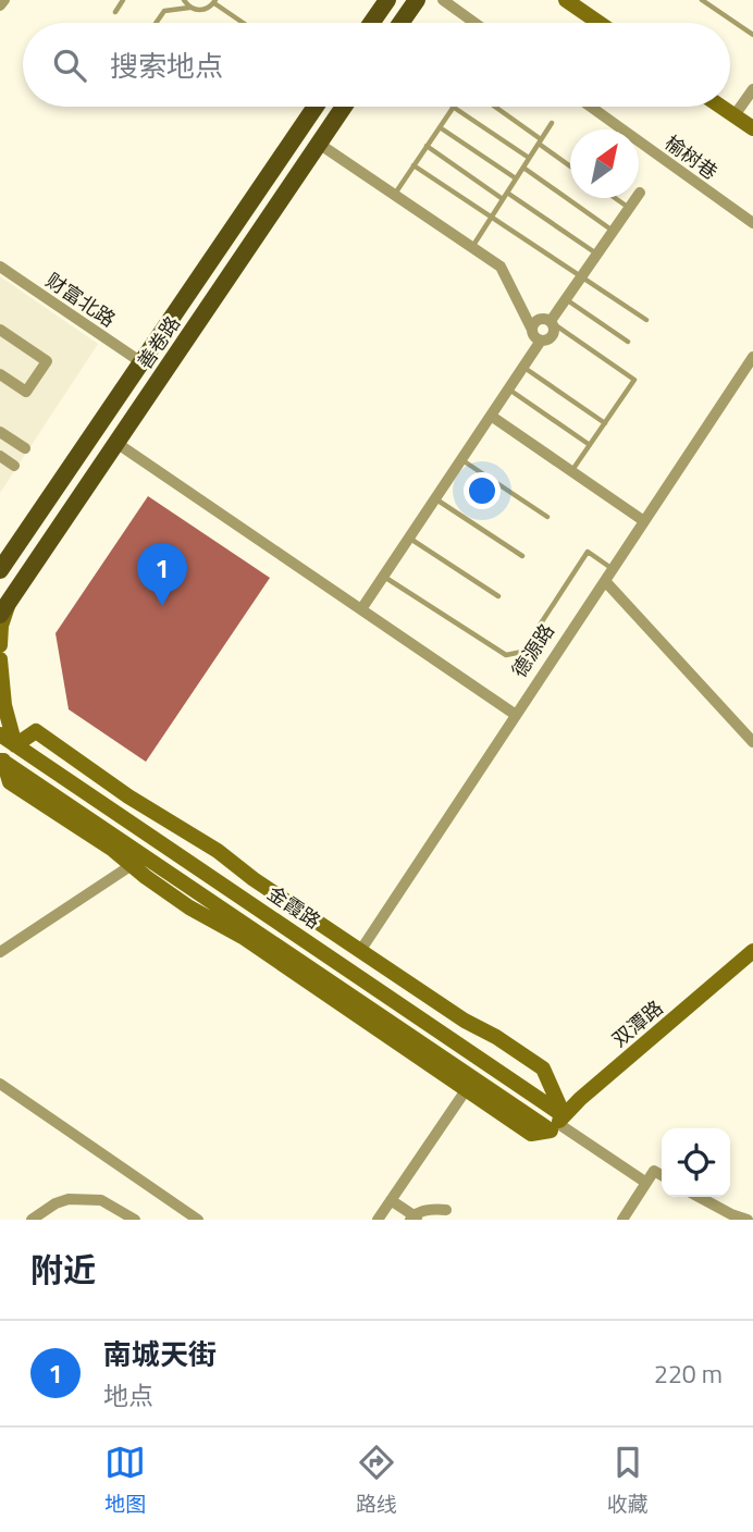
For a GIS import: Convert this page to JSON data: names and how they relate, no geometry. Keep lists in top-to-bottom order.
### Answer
{
  "streets": {
    "main road": [
      "善卷路",
      "德源路",
      "金霞路",
      "双潭路"
    ],
    "street": ["榆树巷", "财富北路"]
  },
  "crossings": [
    ["财富北路", "善卷路"],
    ["德源路", "金霞路"],
    ["金霞路", "双潭路"]
  ],
  "north": "top right",
  "page": {
    "search": "搜索地点",
    "pins": "1",
    "heading": "附近",
    "list": [
      {
        "mark": "1",
        "name": "南城天街",
        "note": "地点",
        "value": "220 m"
      }
    ],
    "nav": ["地图", "路线", "收藏"]
  }
}
